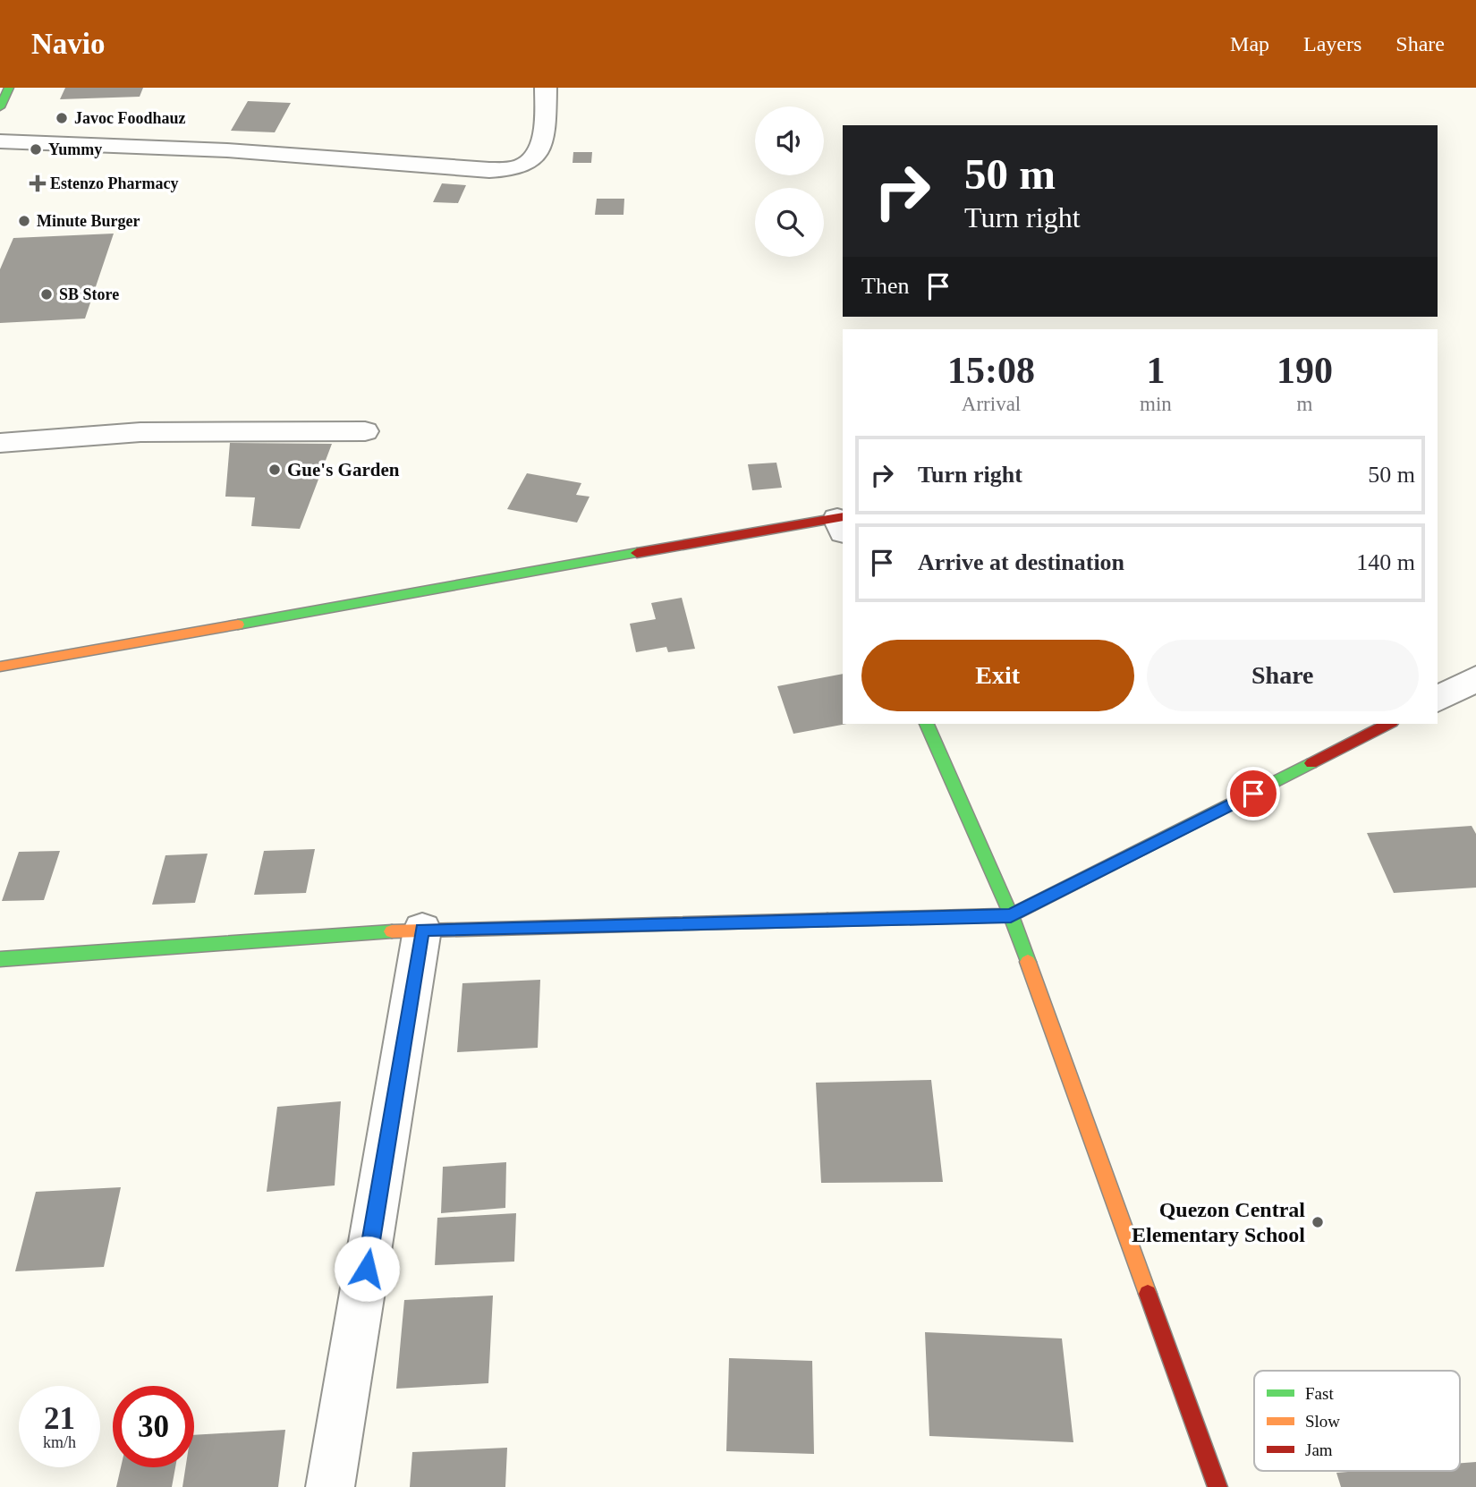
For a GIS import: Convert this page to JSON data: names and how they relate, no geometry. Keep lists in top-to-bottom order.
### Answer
{
  "places": {
    "other": [
      "Javoc Foodhauz",
      "Yummy",
      "Minute Burger",
      "SB Store",
      "Gue's Garden",
      "Quezon Central Elementary School"
    ],
    "health": ["Estenzo Pharmacy"]
  },
  "legend": ["Fast", "Slow", "Jam"],
  "page": {
    "header": "Navio",
    "nav": ["Map", "Layers", "Share"],
    "turn": ["50 m", "Turn right"],
    "then": "Then",
    "eta": [
      "15:08",
      "Arrival",
      "1",
      "min",
      "190",
      "m"
    ],
    "list": [
      {
        "name": "Turn right",
        "value": "50 m"
      },
      {
        "name": "Arrive at destination",
        "value": "140 m"
      }
    ],
    "buttons": ["Exit", "Share"],
    "speed": "21 km/h",
    "limit": "30"
  }
}
